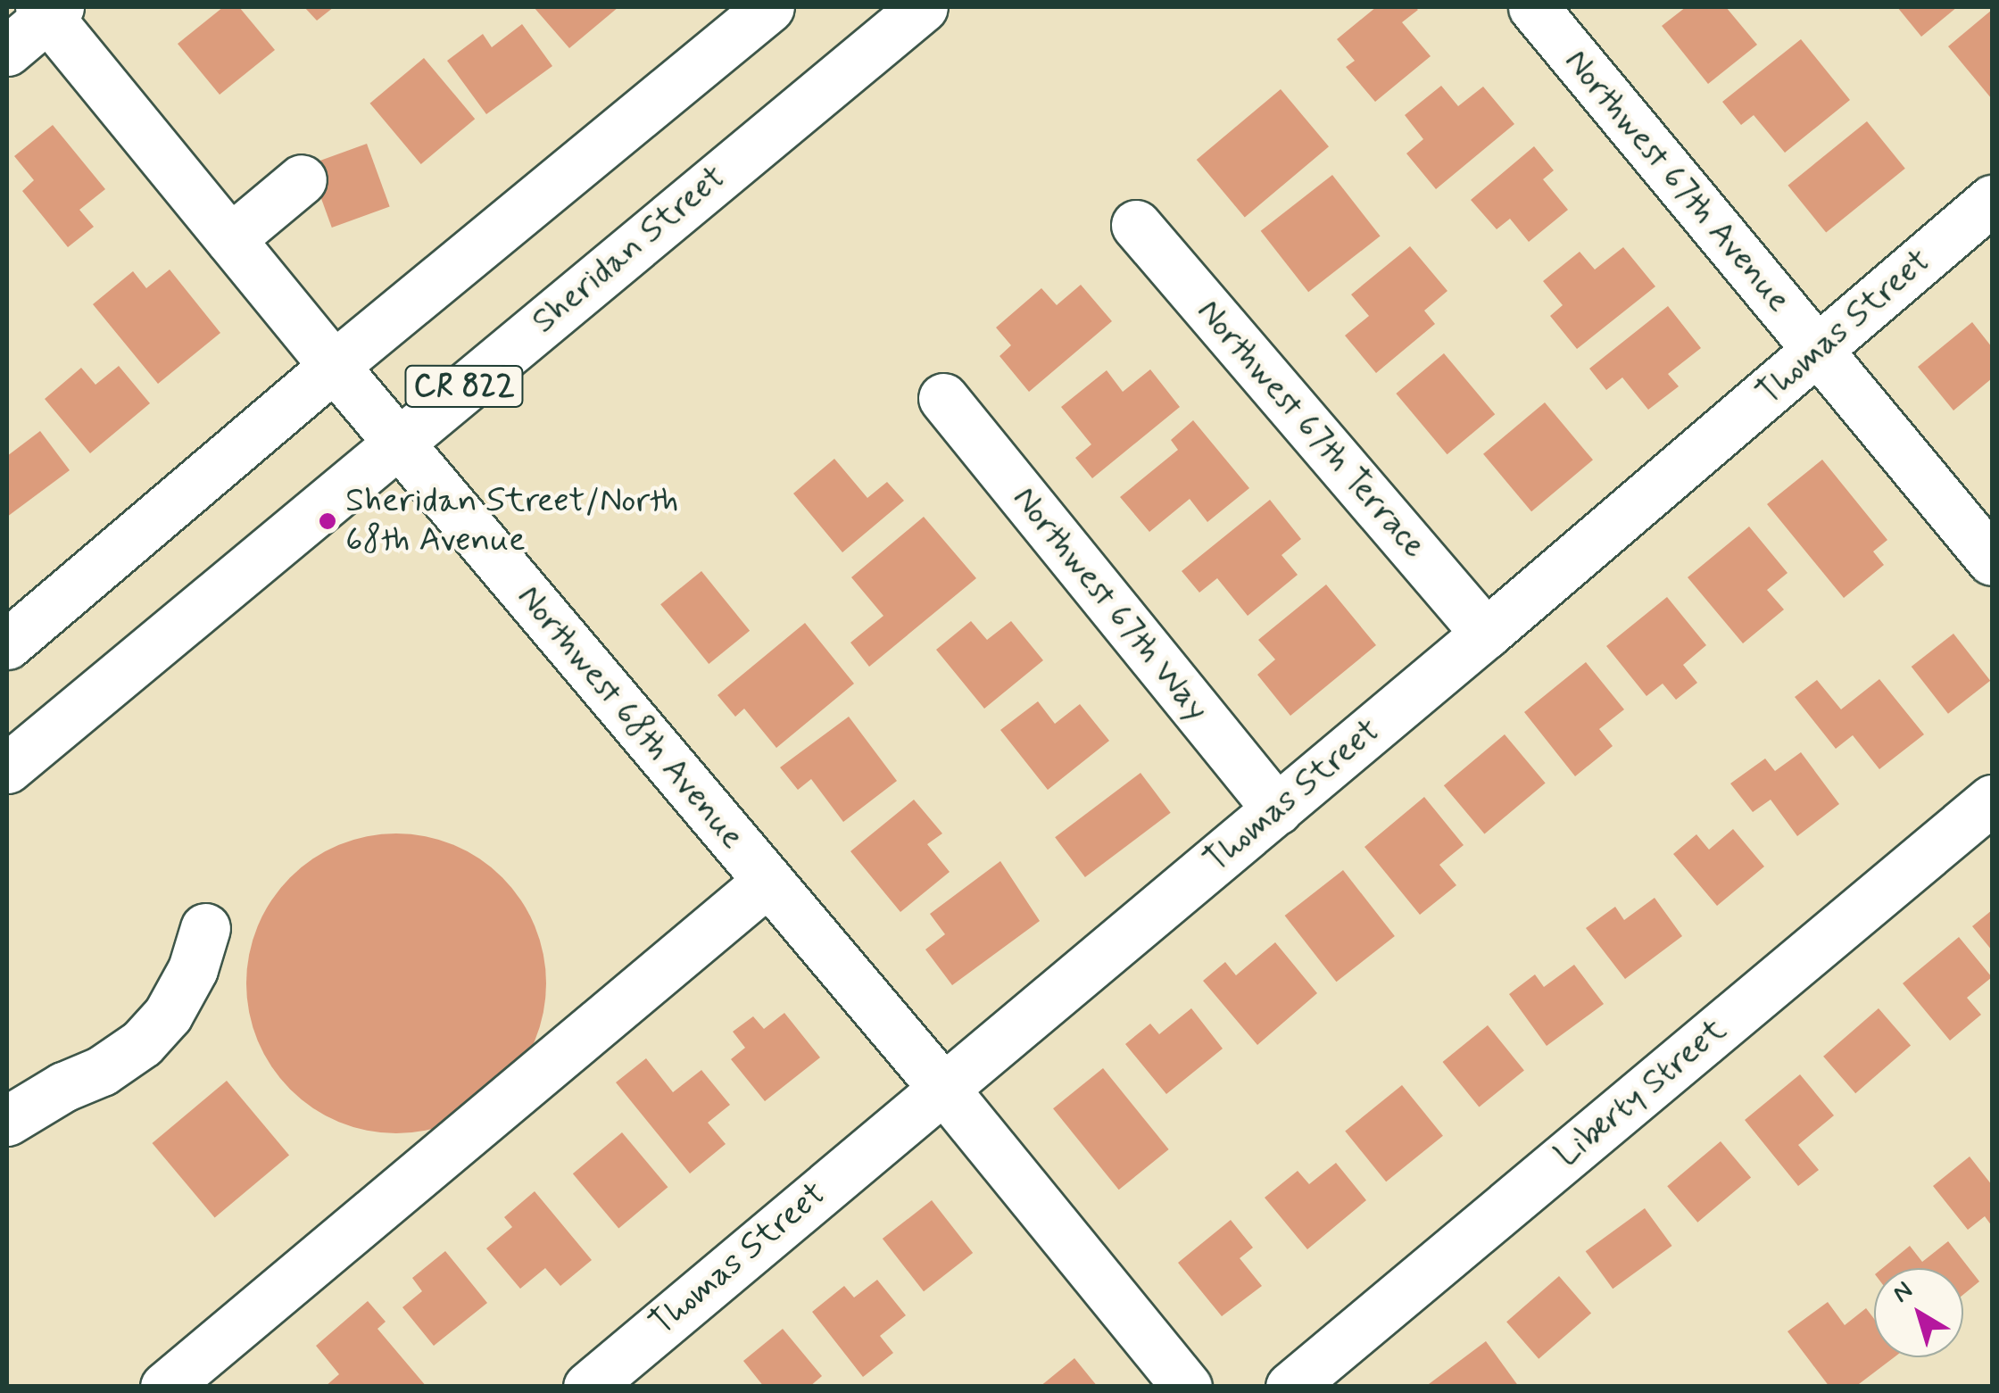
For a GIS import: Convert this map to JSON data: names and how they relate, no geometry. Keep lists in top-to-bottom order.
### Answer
{
  "streets": {
    "street": [
      "Northwest 67th Avenue",
      "Sheridan Street",
      "Thomas Street",
      "CR 822",
      "Northwest 67th Terrace",
      "Northwest 67th Way",
      "Northwest 68th Avenue",
      "Liberty Street"
    ]
  },
  "crossings": [
    ["Northwest 67th Avenue", "Thomas Street"],
    ["Sheridan Street", "Northwest 68th Avenue"],
    ["Thomas Street", "Northwest 67th Terrace"],
    ["Thomas Street", "Northwest 67th Way"],
    ["Thomas Street", "Northwest 68th Avenue"],
    ["CR 822", "Northwest 68th Avenue"]
  ],
  "places": ["Sheridan Street/North 68th Avenue"],
  "north": "top left"
}
